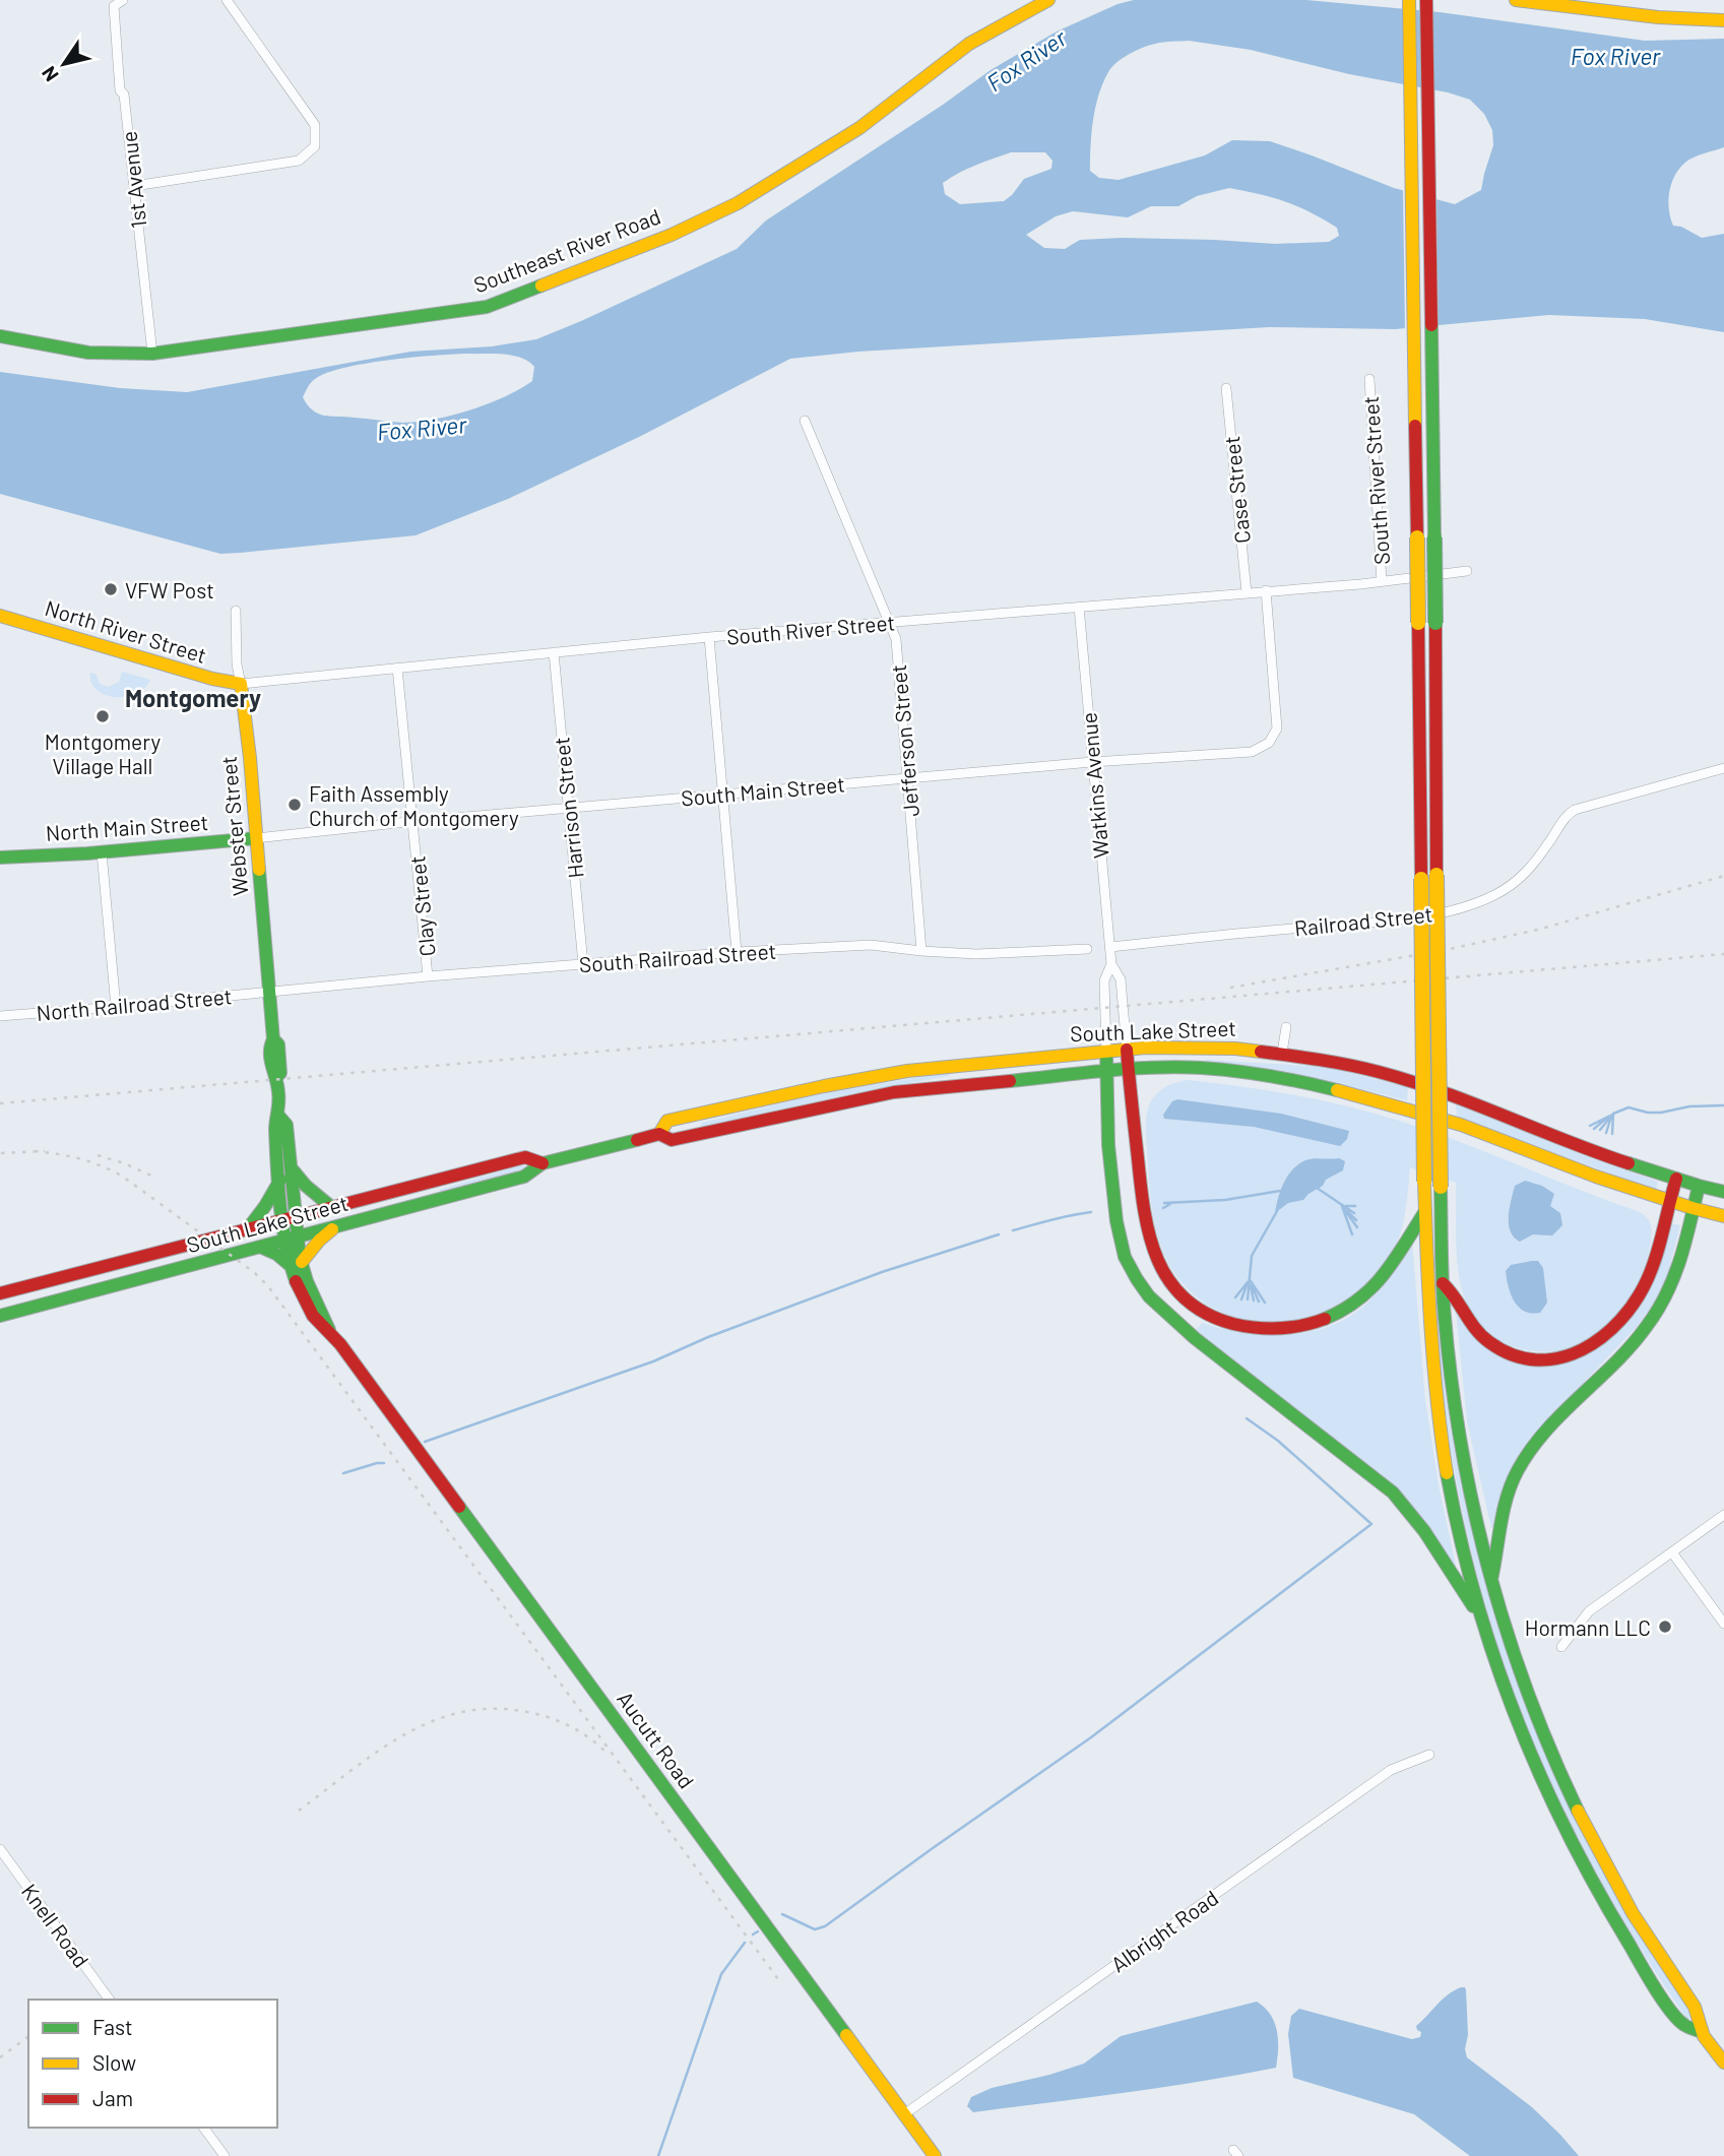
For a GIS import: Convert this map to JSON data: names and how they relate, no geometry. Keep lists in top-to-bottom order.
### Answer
{
  "streets": {
    "main road": [
      "Southeast River Road",
      "North River Street",
      "Webster Street",
      "North Main Street",
      "South Lake Street",
      "Aucutt Road"
    ],
    "street": [
      "1st Avenue",
      "South River Street",
      "Case Street",
      "Jefferson Street",
      "Watkins Avenue",
      "South Main Street",
      "Harrison Street",
      "Clay Street",
      "Railroad Street",
      "South Railroad Street",
      "North Railroad Street",
      "Knell Road",
      "Albright Road"
    ]
  },
  "crossings": [
    ["1st Avenue", "Southeast River Road"],
    ["South River Street", "Case Street"],
    ["South River Street", "North River Street"],
    ["South River Street", "Jefferson Street"],
    ["South River Street", "Watkins Avenue"],
    ["South River Street", "South Main Street"],
    ["South River Street", "Harrison Street"],
    ["South River Street", "Webster Street"],
    ["South River Street", "Clay Street"],
    ["North River Street", "Webster Street"],
    ["Jefferson Street", "South Main Street"],
    ["Jefferson Street", "South Railroad Street"],
    ["Watkins Avenue", "South Main Street"],
    ["Watkins Avenue", "Railroad Street"],
    ["Watkins Avenue", "South Lake Street"],
    ["South Main Street", "Harrison Street"],
    ["South Main Street", "Webster Street"],
    ["South Main Street", "North Main Street"],
    ["South Main Street", "Clay Street"],
    ["Harrison Street", "South Railroad Street"],
    ["Webster Street", "North Main Street"],
    ["Webster Street", "South Railroad Street"],
    ["Webster Street", "North Railroad Street"],
    ["Webster Street", "South Lake Street"],
    ["Webster Street", "Aucutt Road"],
    ["Clay Street", "South Railroad Street"],
    ["South Railroad Street", "North Railroad Street"],
    ["Aucutt Road", "Albright Road"]
  ],
  "districts": ["Montgomery"],
  "water": ["Fox River"],
  "places": [
    "VFW Post",
    "Montgomery Village Hall",
    "Faith Assembly Church of Montgomery",
    "Hormann LLC"
  ],
  "legend": ["Fast", "Slow", "Jam"],
  "north": "bottom left"
}
